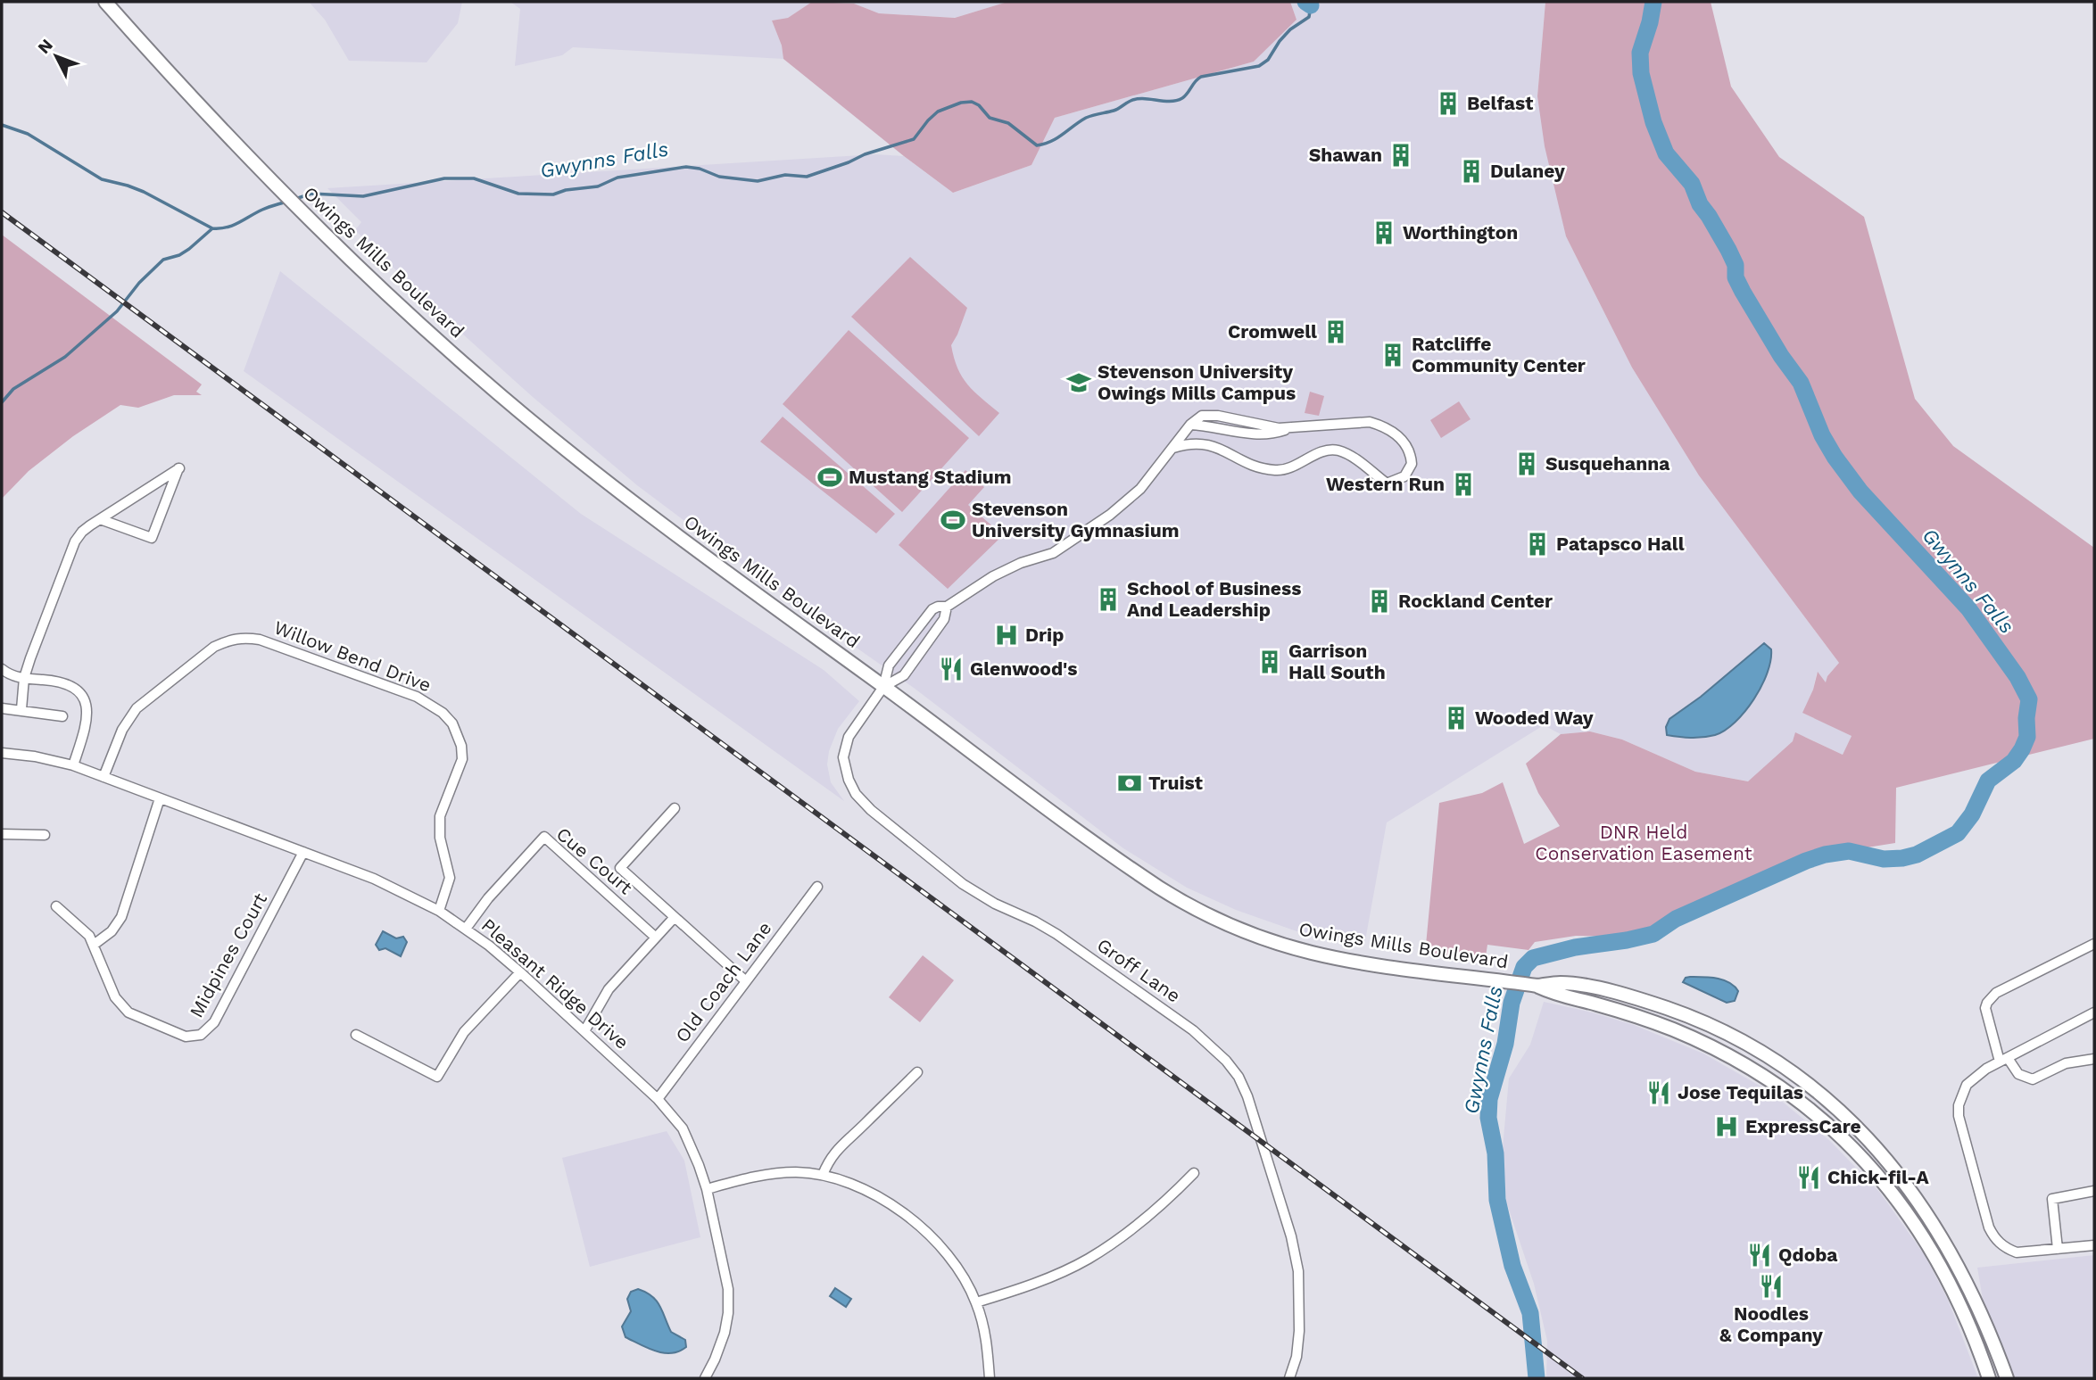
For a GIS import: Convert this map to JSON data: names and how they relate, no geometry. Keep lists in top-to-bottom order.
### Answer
{
  "streets": {
    "main road": ["Owings Mills Boulevard"],
    "street": [
      "Willow Bend Drive",
      "Cue Court",
      "Midpines Court",
      "Groff Lane",
      "Old Coach Lane",
      "Pleasant Ridge Drive"
    ]
  },
  "crossings": [
    ["Owings Mills Boulevard", "Groff Lane"],
    ["Willow Bend Drive", "Pleasant Ridge Drive"],
    ["Cue Court", "Pleasant Ridge Drive"],
    ["Midpines Court", "Pleasant Ridge Drive"],
    ["Old Coach Lane", "Pleasant Ridge Drive"]
  ],
  "water": ["Gwynns Falls"],
  "parks": ["DNR Held Conservation Easement"],
  "places": {
    "building": [
      "Belfast",
      "Shawan",
      "Dulaney",
      "Worthington",
      "Cromwell",
      "Ratcliffe Community Center",
      "Susquehanna",
      "Western Run",
      "Patapsco Hall",
      "School of Business And Leadership",
      "Rockland Center",
      "Garrison Hall South",
      "Wooded Way"
    ],
    "school or university": ["Stevenson University Owings Mills Campus"],
    "sports": ["Mustang Stadium", "Stevenson University Gymnasium"],
    "hospital": ["Drip", "ExpressCare"],
    "restaurant": [
      "Glenwood's",
      "Jose Tequilas",
      "Chick-fil-A",
      "Qdoba",
      "Noodles & Company"
    ],
    "bank": ["Truist"]
  },
  "north": "top left"
}
